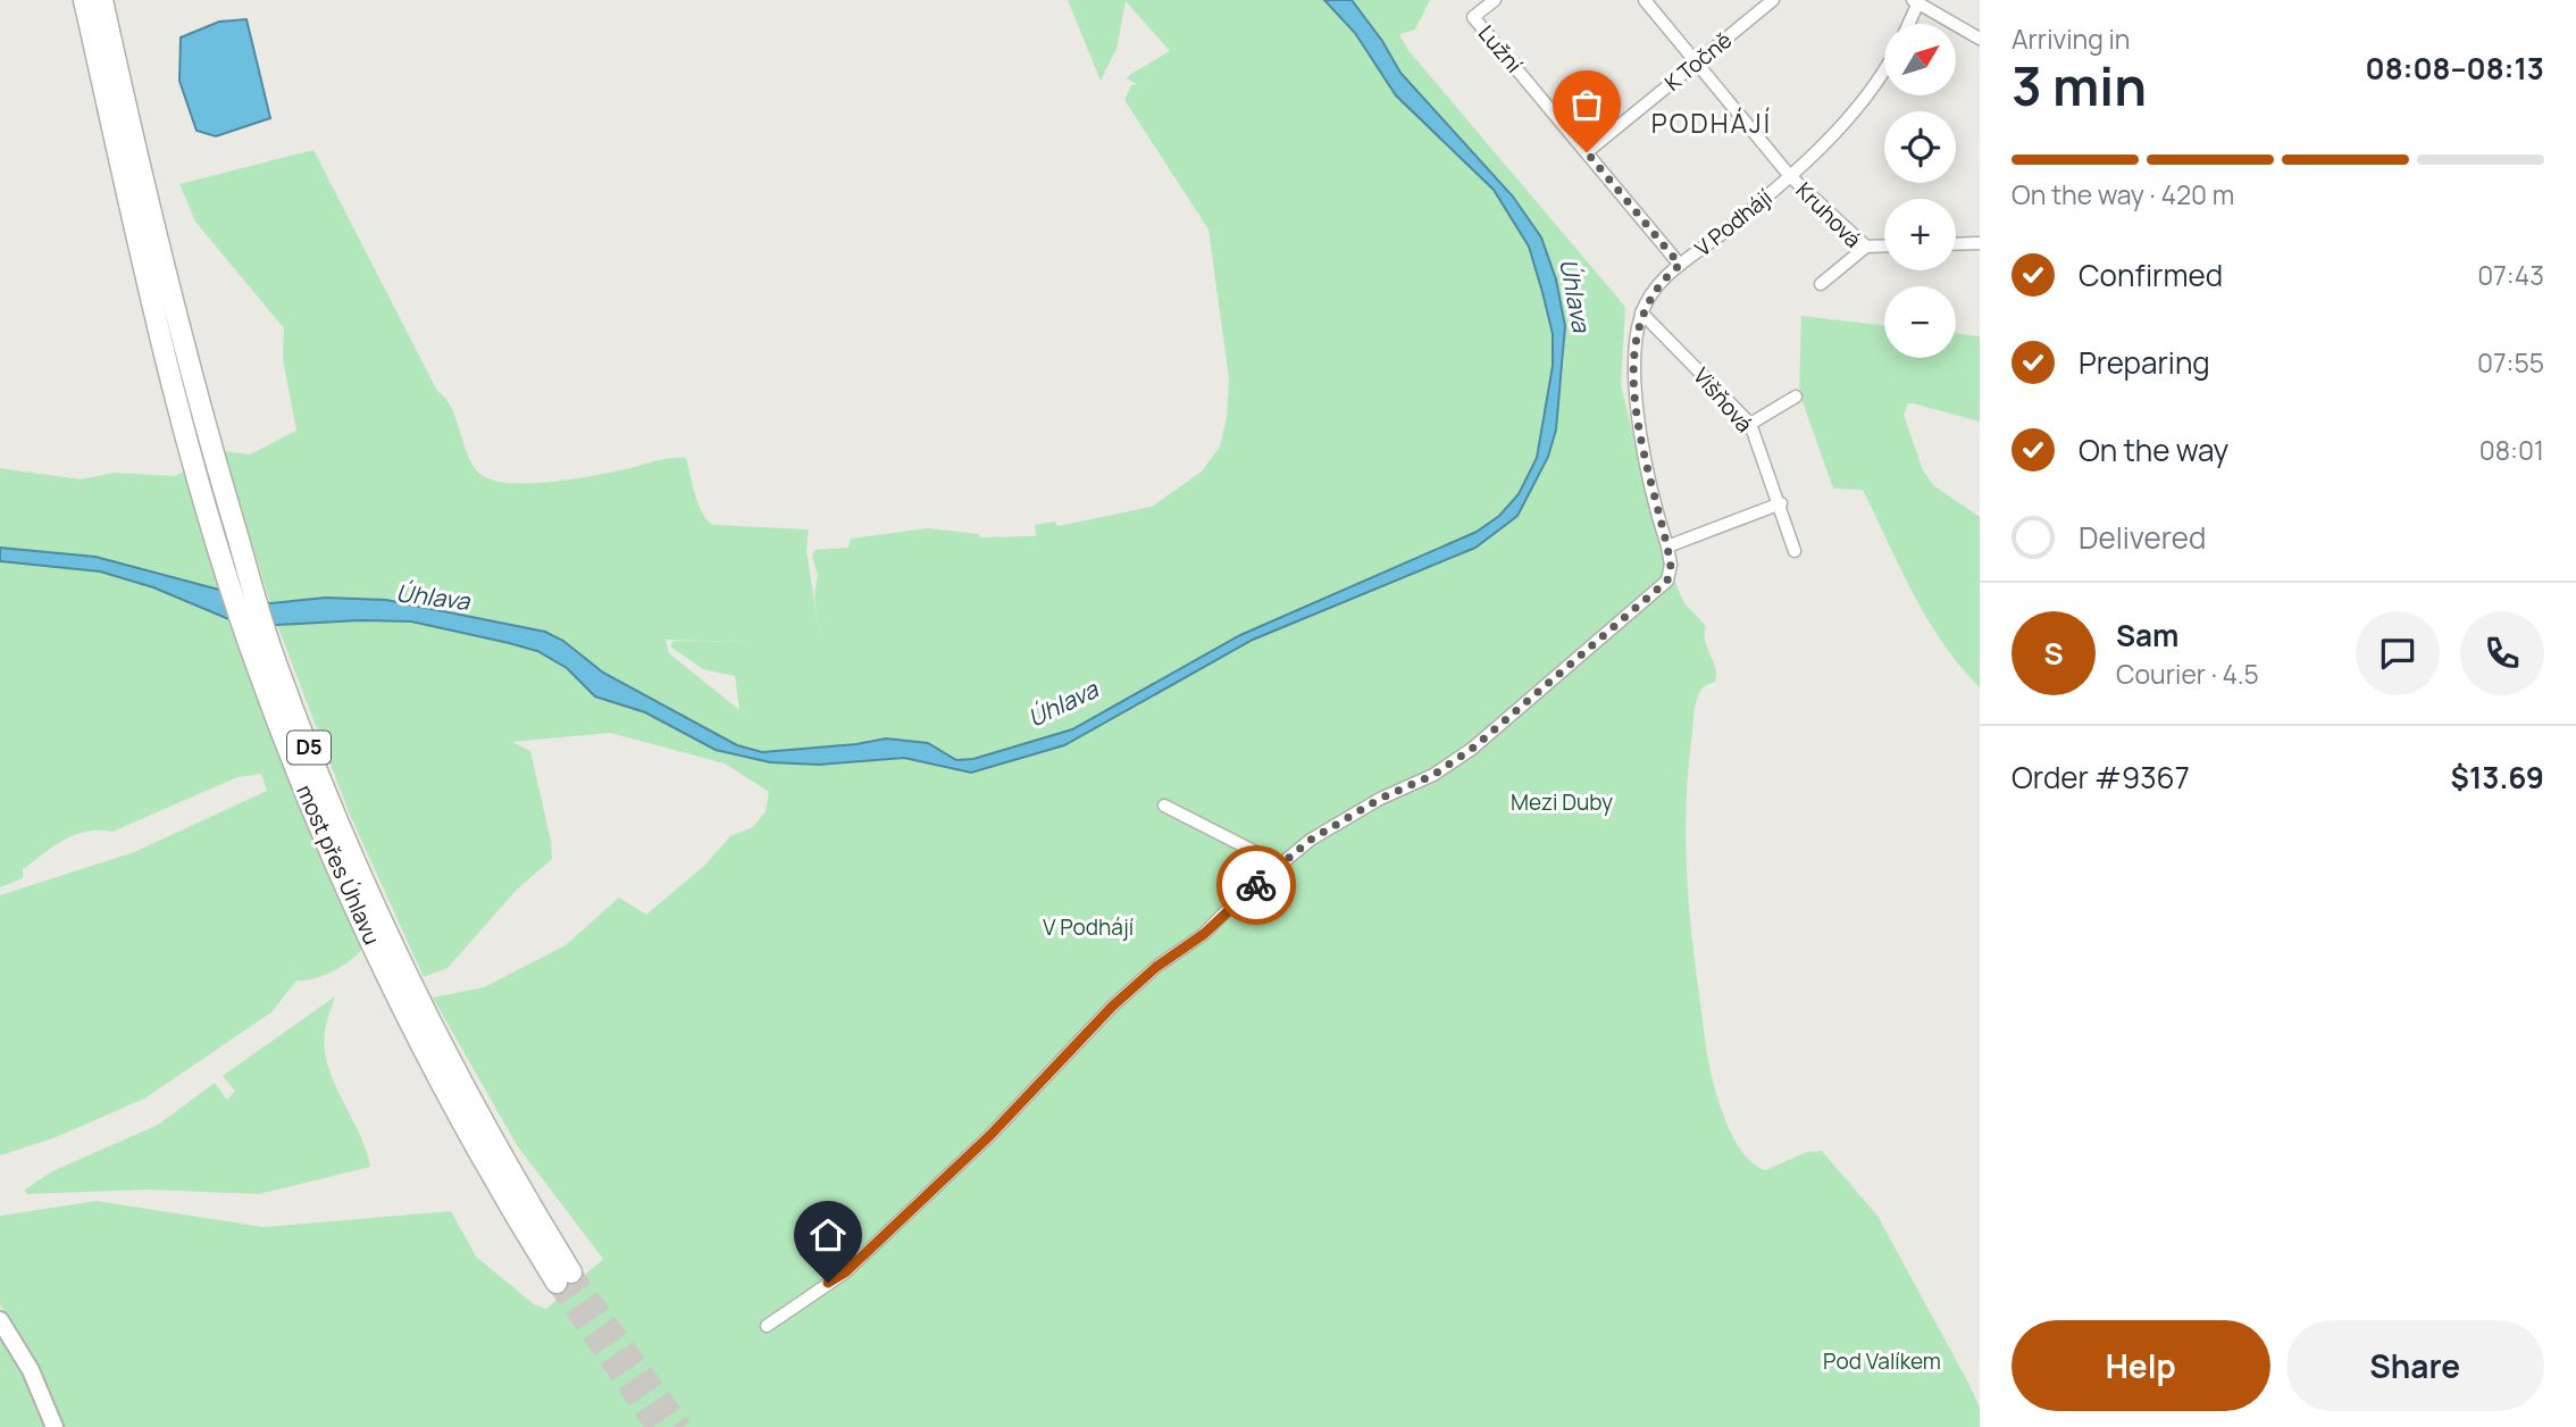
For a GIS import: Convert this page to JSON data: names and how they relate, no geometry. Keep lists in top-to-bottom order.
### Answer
{
  "streets": {
    "highway": ["D5", "most přes Úhlavu"],
    "street": [
      "Lužní",
      "K Točně",
      "Kruhová",
      "V Podhájí",
      "Višňová"
    ]
  },
  "crossings": [
    ["Lužní", "K Točně"],
    ["Lužní", "V Podhájí"],
    ["K Točně", "Kruhová"],
    ["Kruhová", "V Podhájí"],
    ["V Podhájí", "Višňová"],
    ["D5", "most přes Úhlavu"]
  ],
  "districts": ["PODHÁJÍ"],
  "water": ["Úhlava"],
  "parks": ["Mezi Duby", "V Podhájí", "Pod Valíkem"],
  "north": "top right",
  "page": {
    "heading": ["3 min", "Arriving in", "08:08–08:13"],
    "panel": [
      "Sam",
      "Courier · 4.5",
      "Order #9367",
      "$13.69"
    ],
    "map_buttons": ["+", "−"],
    "bar": "On the way · 420 m",
    "list": [
      ["Confirmed", "07:43"],
      ["Preparing", "07:55"],
      ["On the way", "08:01"],
      "Delivered"
    ],
    "round": "S",
    "buttons": ["Help", "Share"]
  }
}
